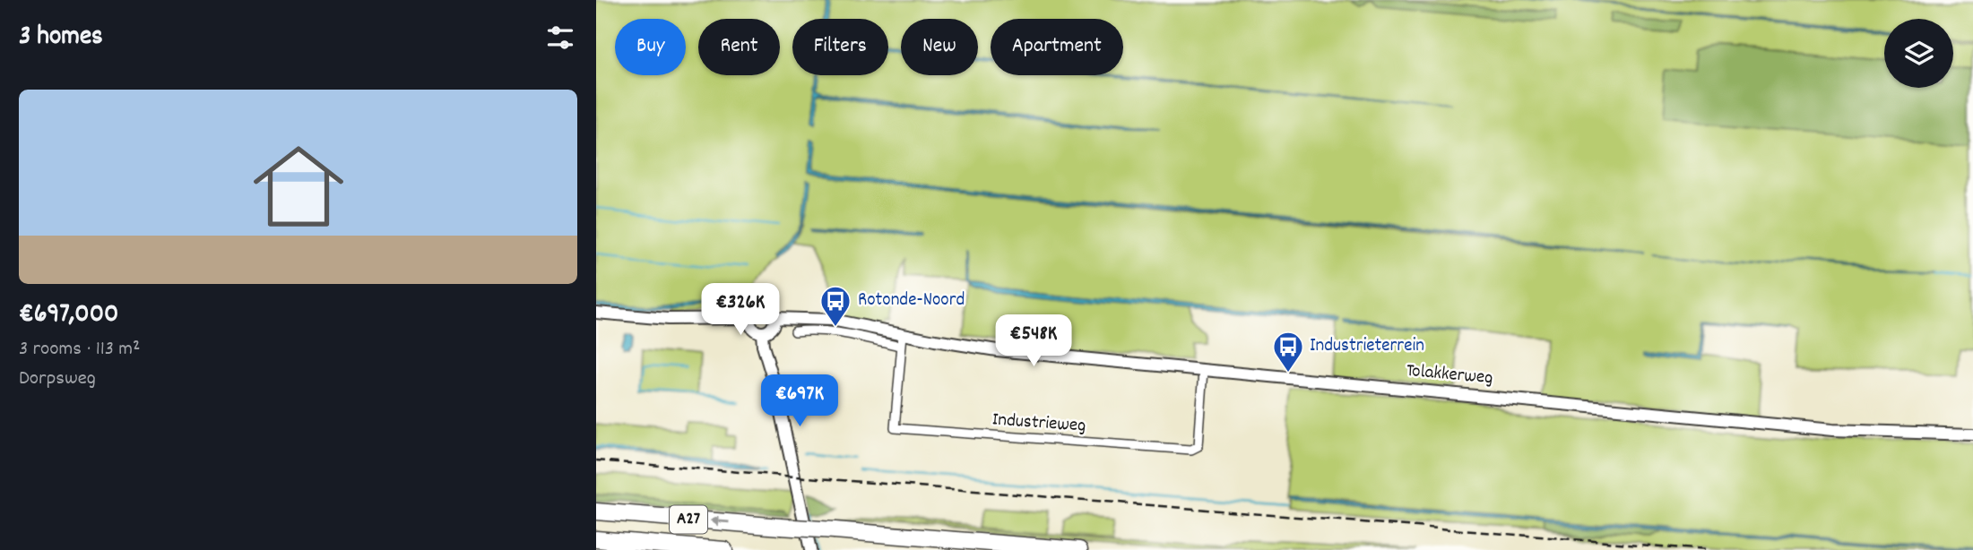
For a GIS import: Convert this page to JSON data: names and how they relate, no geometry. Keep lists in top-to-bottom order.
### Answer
{
  "streets": {
    "highway": ["A27"],
    "main road": ["Tolakkerweg"],
    "street": ["Industrieweg"]
  },
  "crossings": [
    ["Tolakkerweg", "Industrieweg"]
  ],
  "places": {
    "bus stop": ["Rotonde-Noord", "Industrieterrein"]
  },
  "page": {
    "heading": "3 homes",
    "chip": [
      "Buy",
      "Rent",
      "Filters",
      "New",
      "Apartment"
    ],
    "list": [
      {
        "name": "€697,000",
        "note": "3 rooms · 113 m² · Dorpsweg"
      }
    ],
    "price": ["€326K", "€548K", "€697K"]
  }
}
